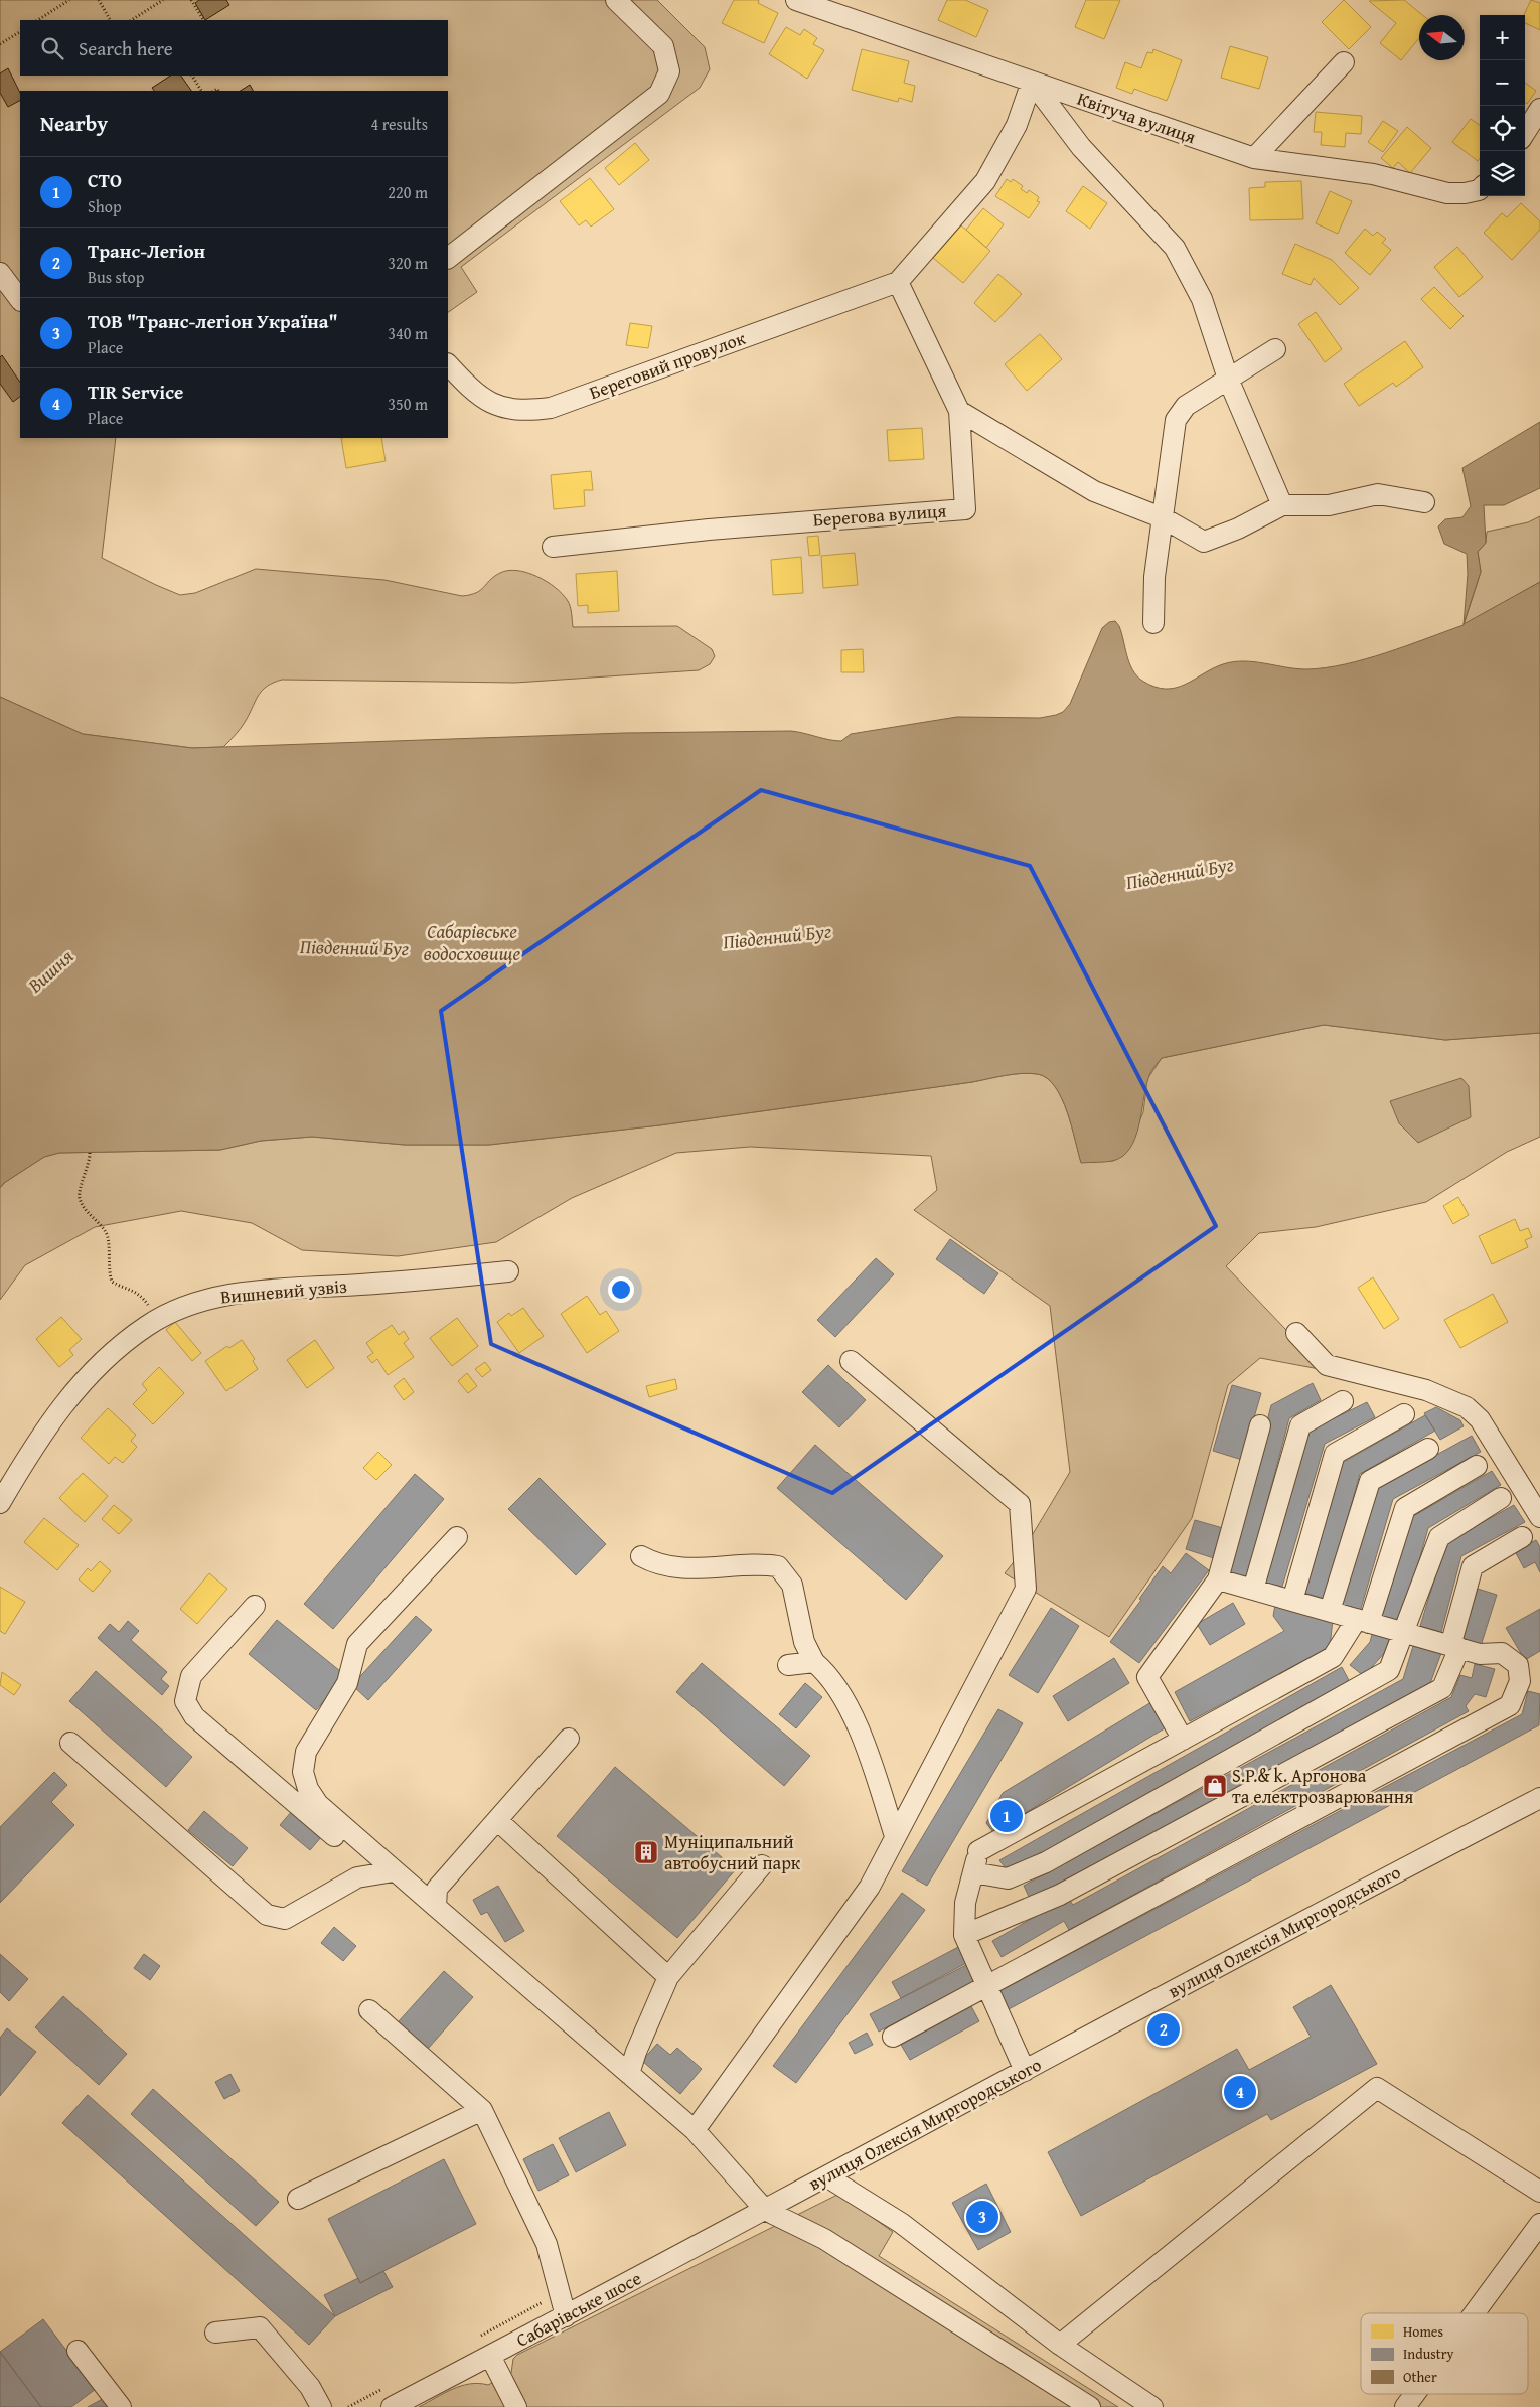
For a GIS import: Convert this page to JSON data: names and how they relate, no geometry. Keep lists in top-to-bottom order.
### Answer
{
  "streets": {
    "street": [
      "Квітуча вулиця",
      "Береговий провулок",
      "Берегова вулиця",
      "Вишневий узвіз",
      "вулиця Олексія Миргородського",
      "Сабарівське шосе"
    ]
  },
  "crossings": [
    ["Береговий провулок", "Берегова вулиця"],
    ["вулиця Олексія Миргородського", "Сабарівське шосе"]
  ],
  "water": ["Південний Буг", "Сабарівське водосховище", "Вишня"],
  "places": {
    "shop": ["S.P.& k. Аргонова та електрозварювання"],
    "building": ["Муніципальний автобусний парк"]
  },
  "legend": ["Homes", "Industry", "Other"],
  "north": "left",
  "page": {
    "map_buttons": ["+", "−"],
    "search": "Search here",
    "heading": ["Nearby", "4 results"],
    "list": [
      {
        "mark": "1",
        "name": "СТО",
        "note": "Shop",
        "value": "220 m"
      },
      {
        "mark": "2",
        "name": "Транс-Легіон",
        "note": "Bus stop",
        "value": "320 m"
      },
      {
        "mark": "3",
        "name": "ТОВ \"Транс-легіон Україна\"",
        "note": "Place",
        "value": "340 m"
      },
      {
        "mark": "4",
        "name": "TIR Service",
        "note": "Place",
        "value": "350 m"
      }
    ],
    "pins": [
      "1",
      "2",
      "4",
      "3"
    ]
  }
}
